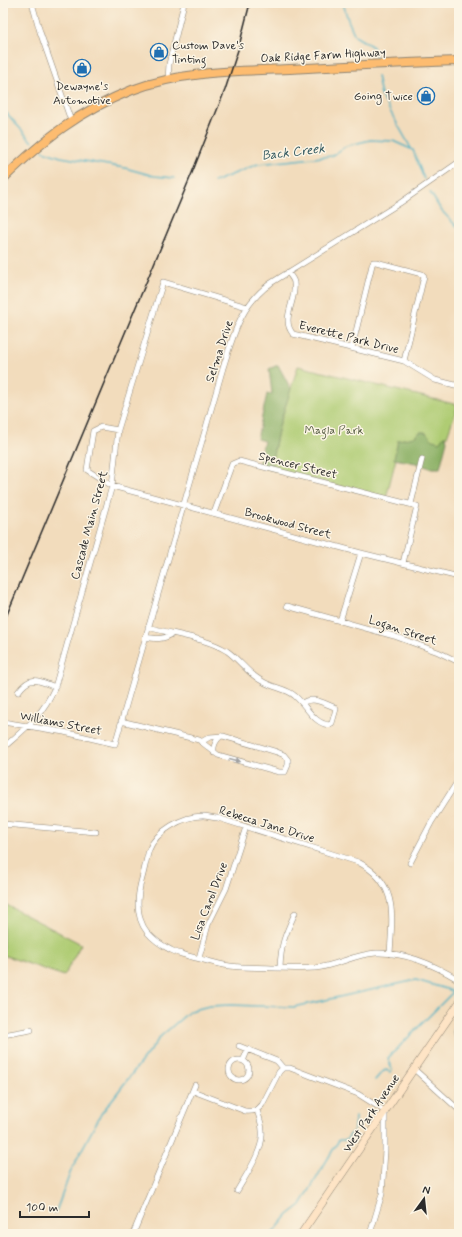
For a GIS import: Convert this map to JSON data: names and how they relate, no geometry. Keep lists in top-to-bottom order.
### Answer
{
  "streets": {
    "main road": ["Oak Ridge Farm Highway", "West Park Avenue"],
    "street": [
      "Everette Park Drive",
      "Selma Drive",
      "Spencer Street",
      "Brookwood Street",
      "Cascade Main Street",
      "Logan Street",
      "Williams Street",
      "Rebecca Jane Drive",
      "Lisa Carol Drive"
    ]
  },
  "crossings": [
    ["Everette Park Drive", "Selma Drive"],
    ["Selma Drive", "Brookwood Street"],
    ["Selma Drive", "Cascade Main Street"],
    ["Selma Drive", "Williams Street"],
    ["Spencer Street", "Brookwood Street"],
    ["Brookwood Street", "Cascade Main Street"],
    ["Cascade Main Street", "Williams Street"],
    ["Rebecca Jane Drive", "Lisa Carol Drive"]
  ],
  "water": ["Back Creek"],
  "parks": ["Magla Park"],
  "places": {
    "shop": ["Custom Dave's Tinting", "Dewayne's Automotive", "Going Twice"]
  },
  "scale_bar": "100 m",
  "north": "top"
}
